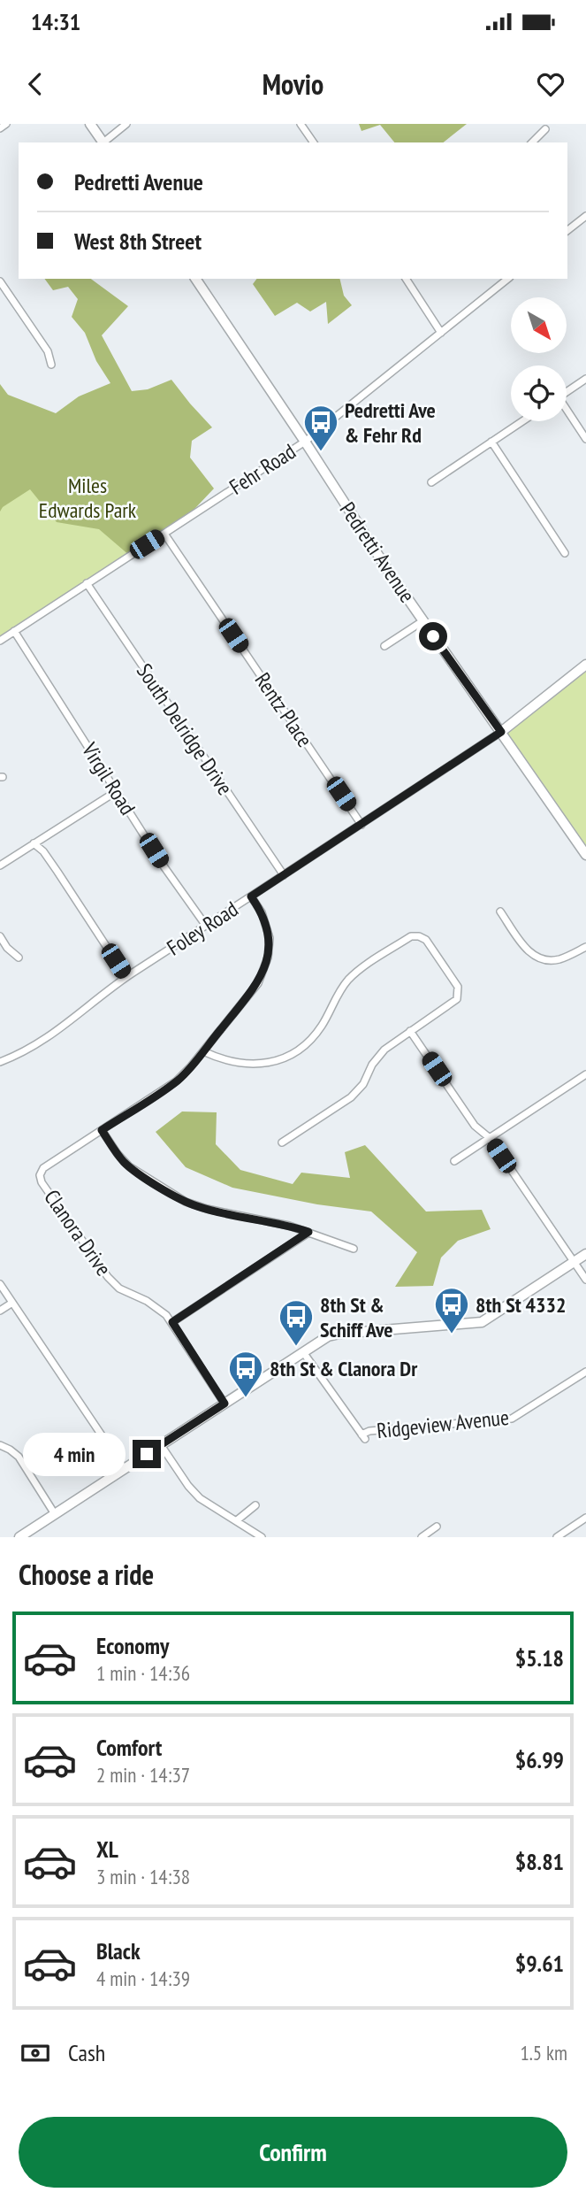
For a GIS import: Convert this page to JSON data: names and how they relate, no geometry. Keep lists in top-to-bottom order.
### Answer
{
  "streets": {
    "street": [
      "Fehr Road",
      "Pedretti Avenue",
      "Rentz Place",
      "South Delridge Drive",
      "Virgil Road",
      "Foley Road",
      "Clanora Drive",
      "Ridgeview Avenue"
    ]
  },
  "crossings": [
    ["Fehr Road", "Pedretti Avenue"],
    ["Fehr Road", "Rentz Place"],
    ["Fehr Road", "South Delridge Drive"],
    ["Fehr Road", "Virgil Road"],
    ["Pedretti Avenue", "Foley Road"],
    ["Rentz Place", "Foley Road"],
    ["South Delridge Drive", "Foley Road"],
    ["Virgil Road", "Foley Road"]
  ],
  "parks": ["Miles Edwards Park"],
  "places": {
    "bus stop": [
      "Pedretti Ave & Fehr Rd",
      "8th St 4332",
      "8th St & Schiff Ave",
      "8th St & Clanora Dr"
    ]
  },
  "north": "bottom right",
  "page": {
    "status": "14:31",
    "header": "Movio",
    "banner": ["Pedretti Avenue", "West 8th Street"],
    "bubble": "4 min",
    "heading": "Choose a ride",
    "list": [
      {
        "name": "Economy",
        "note": "1 min · 14:36",
        "value": "$5.18"
      },
      {
        "name": "Comfort",
        "note": "2 min · 14:37",
        "value": "$6.99"
      },
      {
        "name": "XL",
        "note": "3 min · 14:38",
        "value": "$8.81"
      },
      {
        "name": "Black",
        "note": "4 min · 14:39",
        "value": "$9.61"
      }
    ],
    "pay": ["Cash", "1.5 km"],
    "buttons": "Confirm"
  }
}
